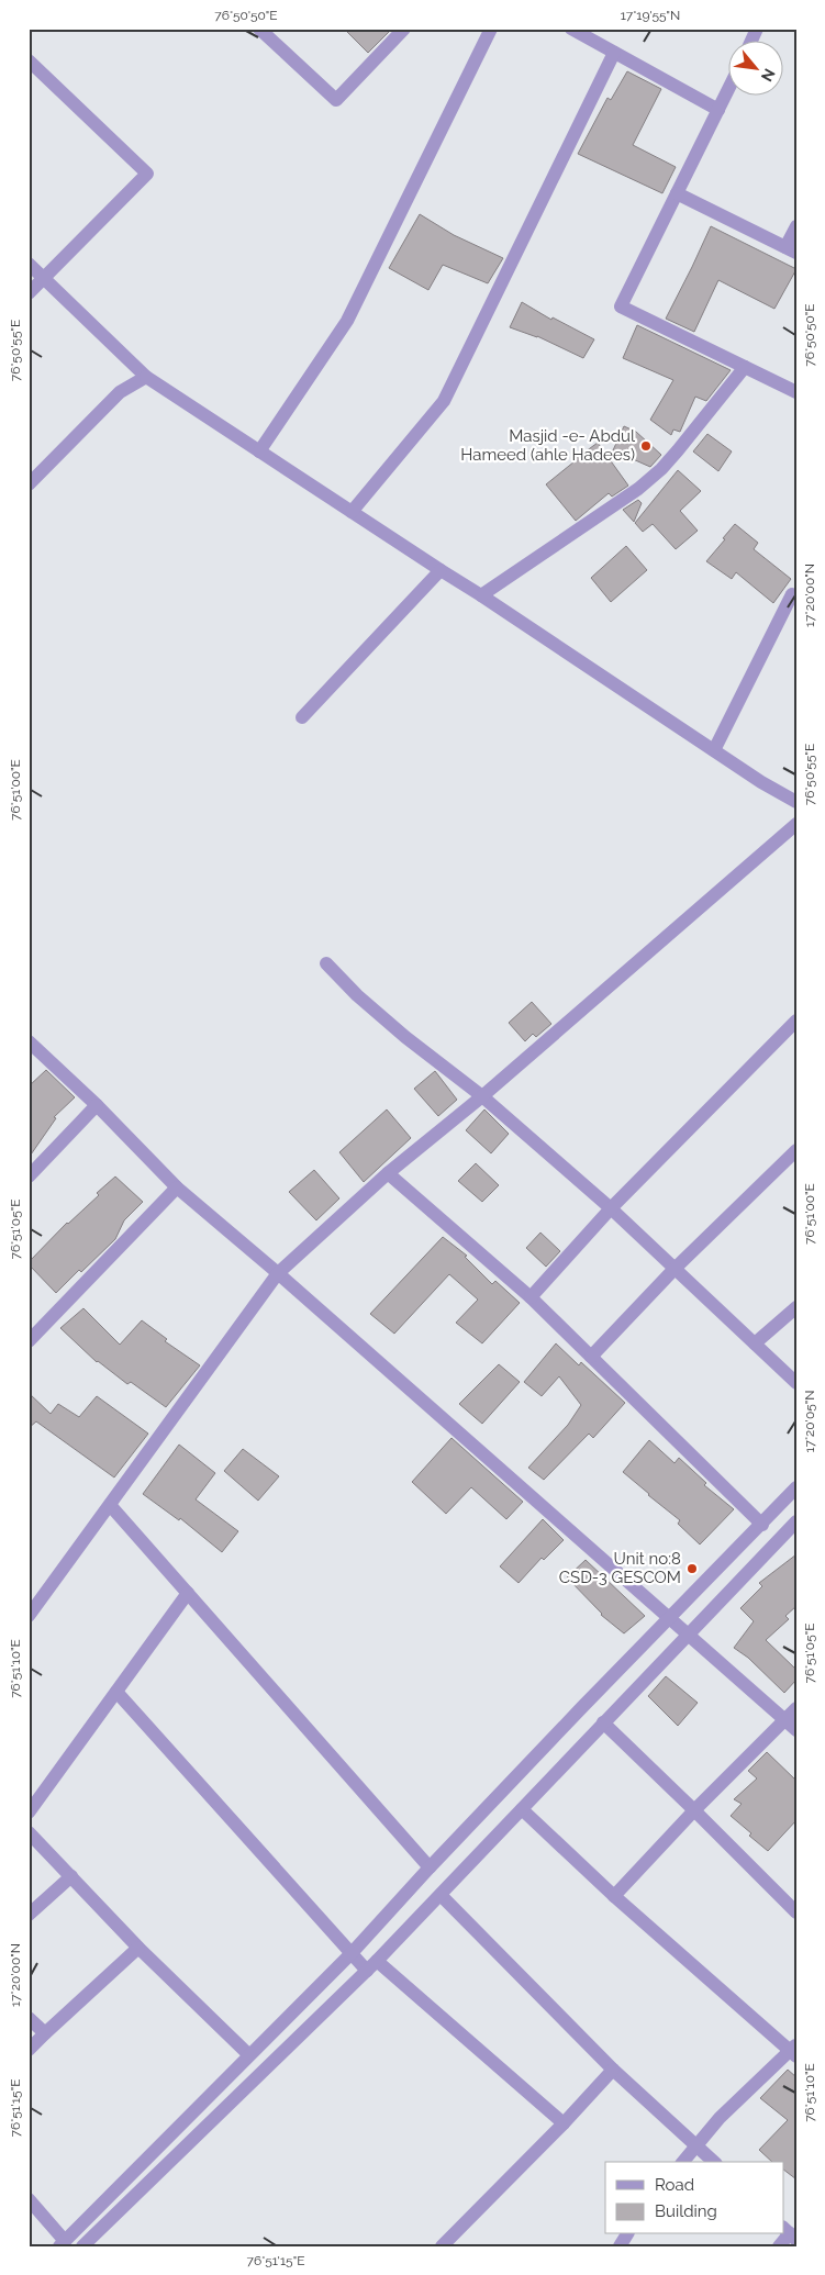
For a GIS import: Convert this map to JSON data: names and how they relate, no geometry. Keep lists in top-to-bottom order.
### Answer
{
  "places": ["Masjid -e- Abdul Hameed (ahle Hadees)", "Unit no:8 CSD-3 GESCOM"],
  "legend": ["Road", "Building"],
  "north": "bottom right",
  "coordinates": [
    "76°50'50\"E",
    "17°19'55\"N",
    "76°50'55\"E",
    "17°20'00\"N",
    "76°51'00\"E",
    "76°51'05\"E",
    "17°20'05\"N",
    "76°51'10\"E",
    "76°51'15\"E"
  ]
}
